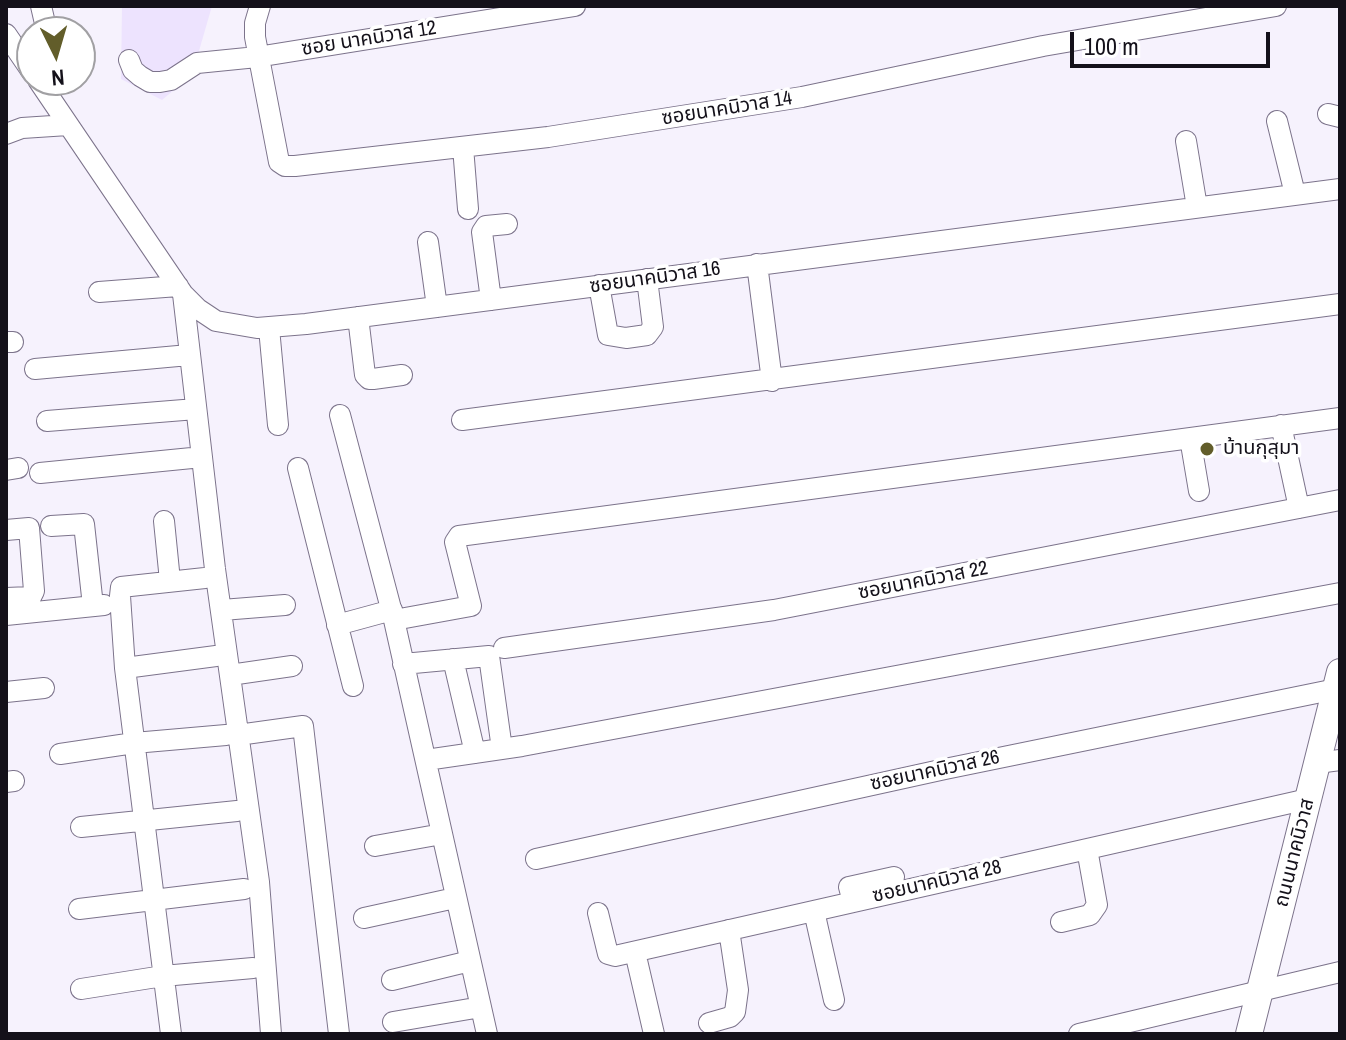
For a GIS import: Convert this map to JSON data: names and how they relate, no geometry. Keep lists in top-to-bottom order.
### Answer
{
  "streets": {
    "main road": ["ถนนนาคนิวาส"],
    "street": [
      "ซอย นาคนิวาส 12",
      "ซอยนาคนิวาส 14",
      "ซอยนาคนิวาส 16",
      "ซอยนาคนิวาส 22",
      "ซอยนาคนิวาส 26",
      "ซอยนาคนิวาส 28"
    ]
  },
  "crossings": [
    ["ซอย นาคนิวาส 12", "ซอยนาคนิวาส 14"],
    ["ซอยนาคนิวาส 26", "ถนนนาคนิวาส"],
    ["ถนนนาคนิวาส", "ซอยนาคนิวาส 28"]
  ],
  "places": ["บ้านกุสุมา"],
  "scale_bar": "100 m",
  "north": "bottom"
}
